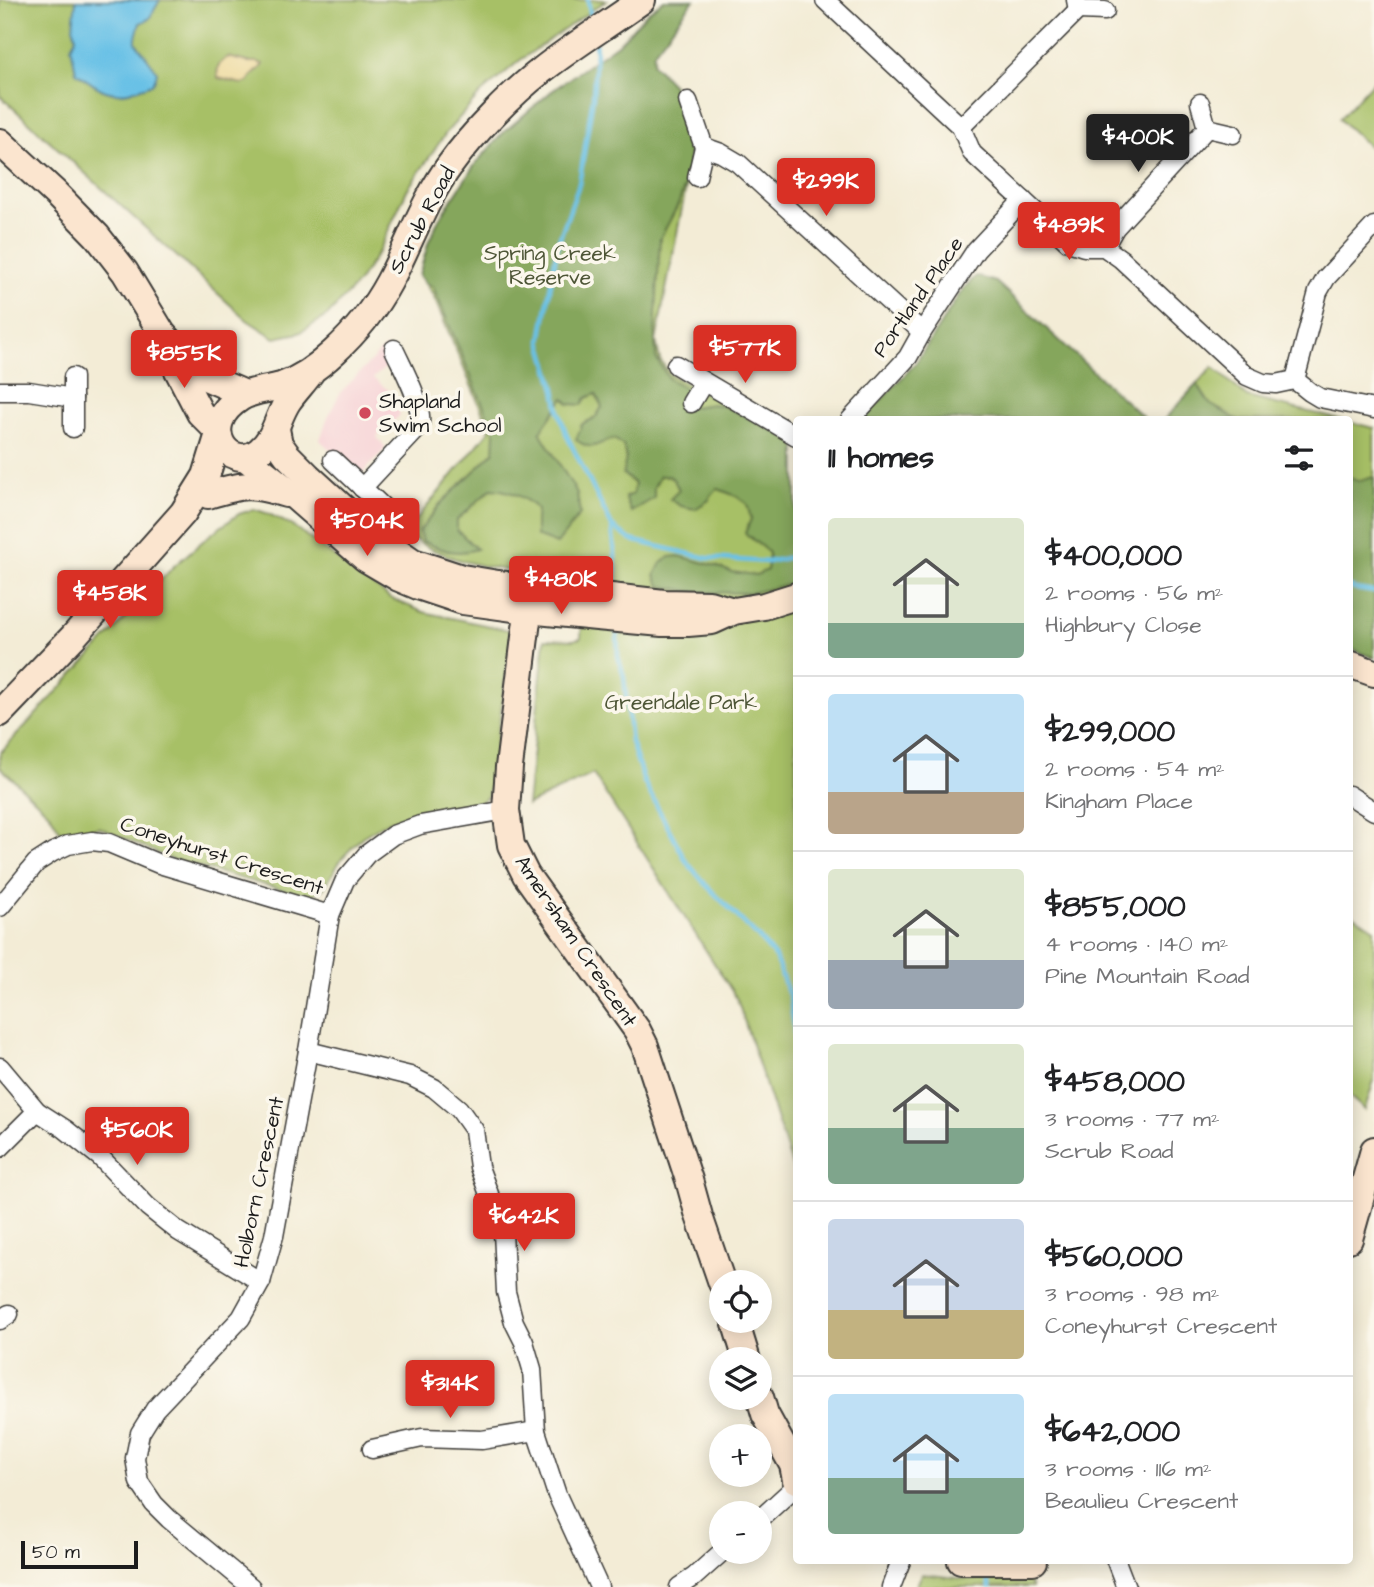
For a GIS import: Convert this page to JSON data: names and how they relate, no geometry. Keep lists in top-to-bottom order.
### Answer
{
  "streets": {
    "street": [
      "Scrub Road",
      "Portland Place",
      "Coneyhurst Crescent",
      "Amersham Crescent",
      "Holborn Crescent"
    ]
  },
  "crossings": [
    ["Coneyhurst Crescent", "Holborn Crescent"],
    ["Amersham Crescent", "Holborn Crescent"]
  ],
  "parks": ["Spring Creek Reserve", "Greendale Park"],
  "places": ["Shapland Swim School"],
  "scale_bar": "50 m",
  "page": {
    "price": [
      "$400K",
      "$299K",
      "$489K",
      "$577K",
      "$855K",
      "$504K",
      "$480K",
      "$458K",
      "$560K",
      "$642K",
      "$314K"
    ],
    "heading": "11 homes",
    "list": [
      {
        "name": "$400,000",
        "note": "2 rooms · 56 m² · Highbury Close"
      },
      {
        "name": "$299,000",
        "note": "2 rooms · 54 m² · Kingham Place"
      },
      {
        "name": "$855,000",
        "note": "4 rooms · 140 m² · Pine Mountain Road"
      },
      {
        "name": "$458,000",
        "note": "3 rooms · 77 m² · Scrub Road"
      },
      {
        "name": "$560,000",
        "note": "3 rooms · 98 m² · Coneyhurst Crescent"
      },
      {
        "name": "$642,000",
        "note": "3 rooms · 116 m² · Beaulieu Crescent"
      }
    ],
    "map_buttons": ["+", "−"],
    "scale": "50 m"
  }
}
